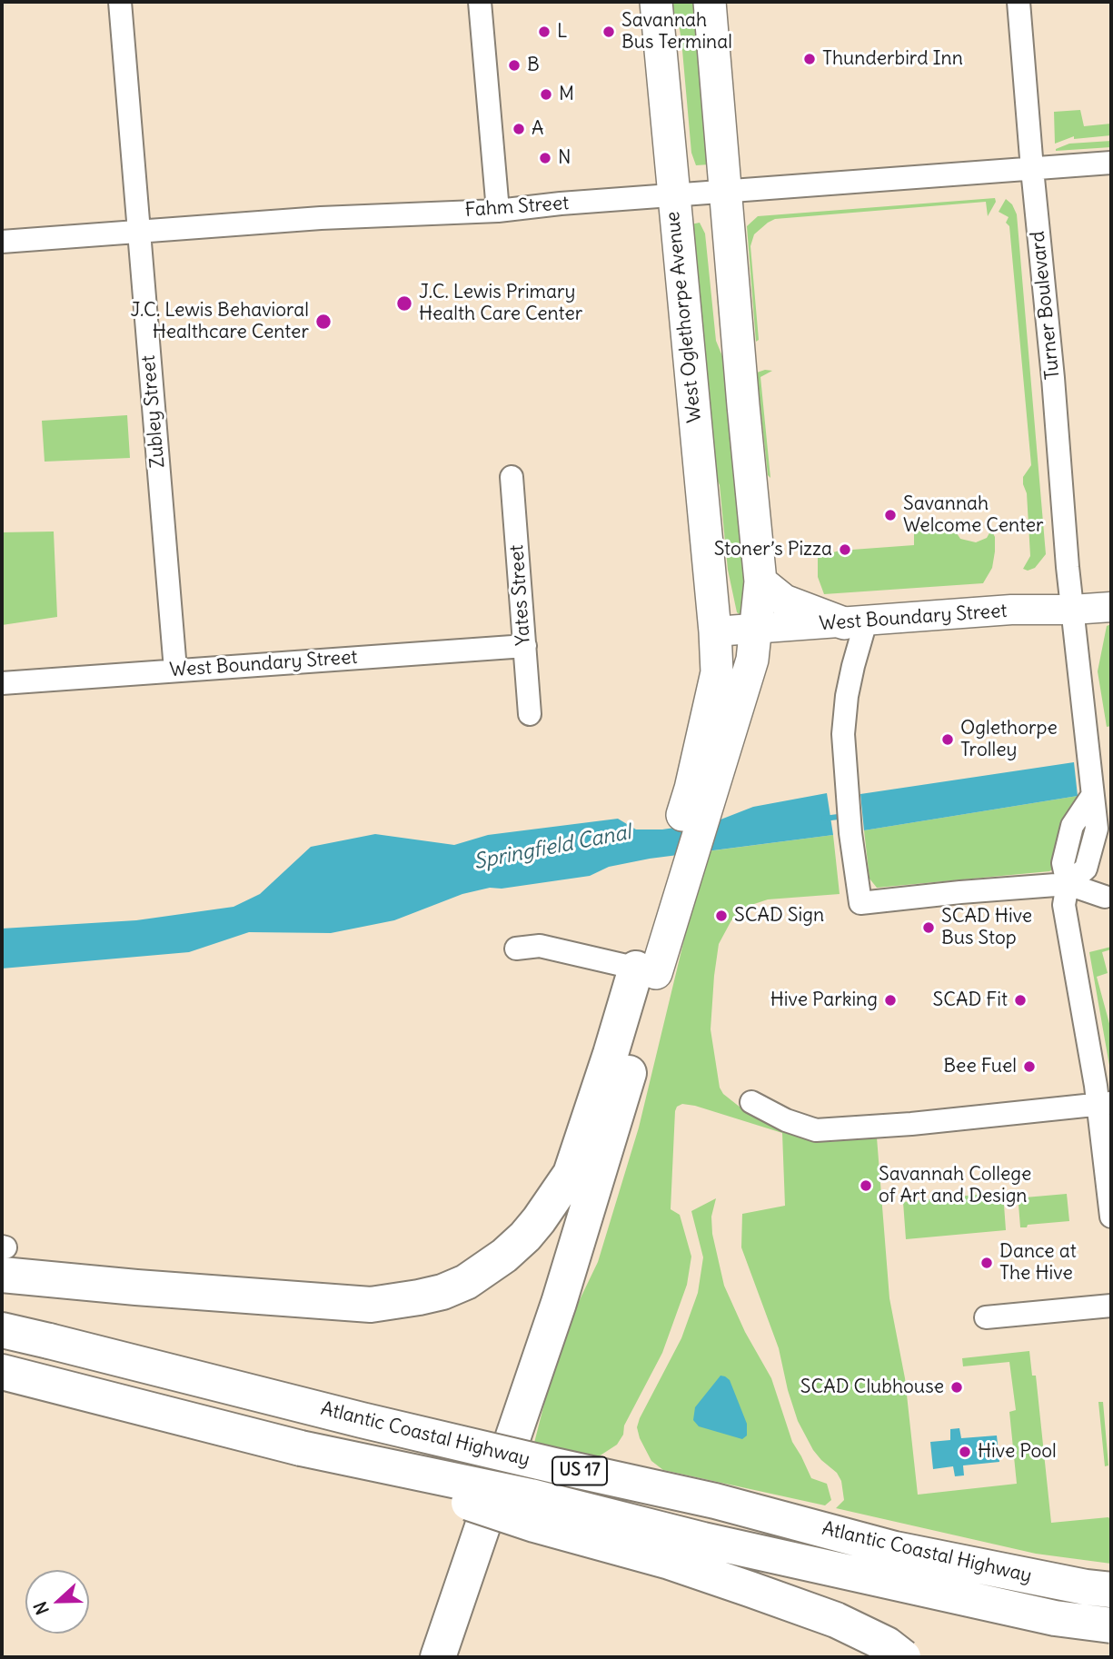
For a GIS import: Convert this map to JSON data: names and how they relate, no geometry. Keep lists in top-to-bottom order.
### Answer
{
  "streets": {
    "highway": ["Atlantic Coastal Highway", "US 17"],
    "main road": ["West Oglethorpe Avenue"],
    "street": [
      "Fahm Street",
      "Turner Boulevard",
      "Zubley Street",
      "Yates Street",
      "West Boundary Street"
    ]
  },
  "crossings": [
    ["Fahm Street", "Turner Boulevard"],
    ["Fahm Street", "West Oglethorpe Avenue"],
    ["Fahm Street", "Zubley Street"],
    ["Turner Boulevard", "West Boundary Street"],
    ["West Oglethorpe Avenue", "West Boundary Street"],
    ["Zubley Street", "West Boundary Street"],
    ["Yates Street", "West Boundary Street"]
  ],
  "water": ["Springfield Canal"],
  "places": [
    "L",
    "Savannah Bus Terminal",
    "Thunderbird Inn",
    "B",
    "M",
    "A",
    "N",
    "J.C. Lewis Primary Health Care Center",
    "J.C. Lewis Behavioral Healthcare Center",
    "Savannah Welcome Center",
    "Stoner’s Pizza",
    "Oglethorpe Trolley",
    "SCAD Sign",
    "SCAD Hive Bus Stop",
    "Hive Parking",
    "SCAD Fit",
    "Bee Fuel",
    "Savannah College of Art and Design",
    "Dance at The Hive",
    "SCAD Clubhouse",
    "Hive Pool"
  ],
  "north": "left"
}
